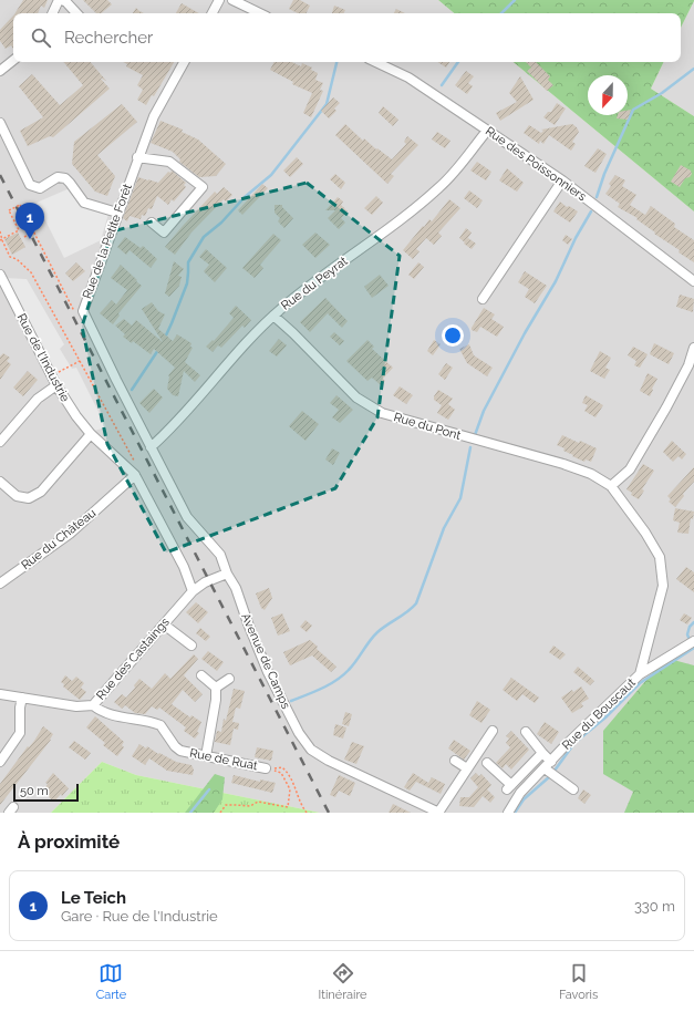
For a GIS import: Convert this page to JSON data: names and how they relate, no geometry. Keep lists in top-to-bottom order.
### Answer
{
  "streets": {
    "street": [
      "Rue des Poissonniers",
      "Rue de la Petite Forêt",
      "Rue du Peyrat",
      "Rue de l'Industrie",
      "Rue du Pont",
      "Rue du Château",
      "Rue des Castaings",
      "Avenue de Camps",
      "Rue du Bouscaut",
      "Rue de Ruat"
    ]
  },
  "crossings": [
    ["Rue des Poissonniers", "Rue du Peyrat"],
    ["Rue de la Petite Forêt", "Rue du Peyrat"],
    ["Rue de la Petite Forêt", "Avenue de Camps"],
    ["Rue du Peyrat", "Rue du Pont"],
    ["Rue du Peyrat", "Avenue de Camps"],
    ["Rue de l'Industrie", "Rue du Château"],
    ["Rue de l'Industrie", "Rue des Castaings"],
    ["Rue du Pont", "Rue du Bouscaut"],
    ["Rue des Castaings", "Avenue de Camps"],
    ["Rue des Castaings", "Rue de Ruat"]
  ],
  "scale_bar": "50 m",
  "north": "bottom",
  "page": {
    "search": "Rechercher",
    "pins": "1",
    "scale": "50 m",
    "heading": "À proximité",
    "list": [
      {
        "mark": "1",
        "name": "Le Teich",
        "note": "Gare · Rue de l'Industrie",
        "value": "330 m"
      }
    ],
    "nav": ["Carte", "Itinéraire", "Favoris"]
  }
}
